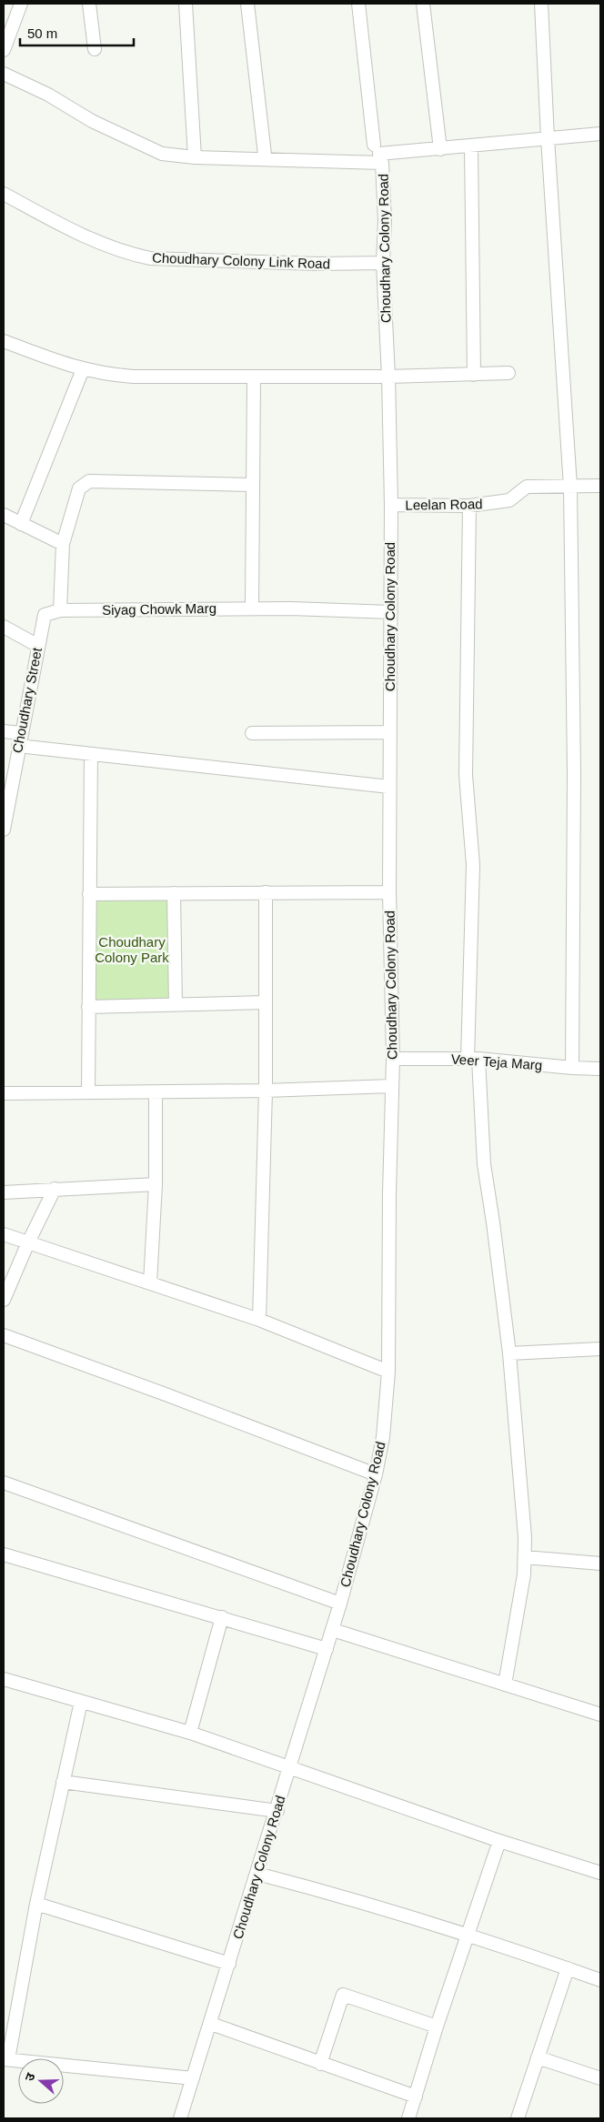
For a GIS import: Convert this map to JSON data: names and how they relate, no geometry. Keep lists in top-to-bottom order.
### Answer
{
  "streets": {
    "street": [
      "Choudhary Colony Road",
      "Choudhary Colony Link Road",
      "Leelan Road",
      "Siyag Chowk Marg",
      "Choudhary Street",
      "Veer Teja Marg"
    ]
  },
  "crossings": [
    ["Choudhary Colony Road", "Choudhary Colony Link Road"],
    ["Choudhary Colony Road", "Leelan Road"],
    ["Choudhary Colony Road", "Siyag Chowk Marg"],
    ["Choudhary Colony Road", "Veer Teja Marg"],
    ["Siyag Chowk Marg", "Choudhary Street"]
  ],
  "parks": ["Choudhary Colony Park"],
  "scale_bar": "50 m",
  "north": "left"
}
